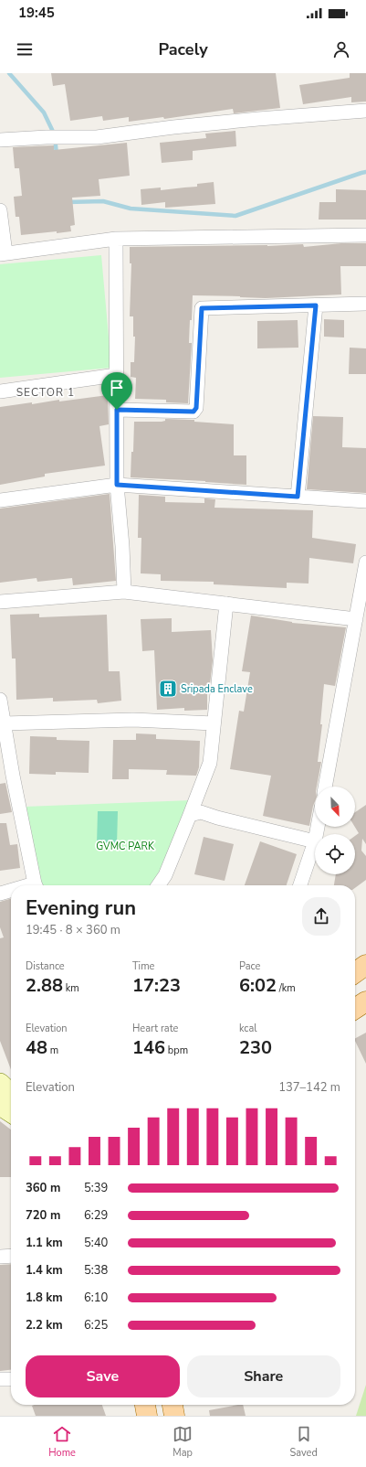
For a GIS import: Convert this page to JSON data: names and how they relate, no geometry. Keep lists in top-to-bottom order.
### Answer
{
  "districts": ["SECTOR 1"],
  "parks": ["GVMC PARK"],
  "places": {
    "building": ["Sripada Enclave"]
  },
  "north": "bottom right",
  "page": {
    "status": "19:45",
    "header": "Pacely",
    "heading": ["Evening run", "19:45 · 8 × 360 m"],
    "stats": [
      ["Distance", "2.88 km"],
      ["Time", "17:23"],
      ["Pace", "6:02 /km"],
      ["Elevation", "48 m"],
      ["Heart rate", "146 bpm"],
      ["kcal", "230"]
    ],
    "chart": ["Elevation", "137–142 m"],
    "list": [
      {
        "name": "360 m",
        "note": "5:39"
      },
      {
        "name": "720 m",
        "note": "6:29"
      },
      {
        "name": "1.1 km",
        "note": "5:40"
      },
      {
        "name": "1.4 km",
        "note": "5:38"
      },
      {
        "name": "1.8 km",
        "note": "6:10"
      },
      {
        "name": "2.2 km",
        "note": "6:25"
      }
    ],
    "buttons": ["Save", "Share"],
    "tabs": ["Home", "Map", "Saved"]
  }
}
